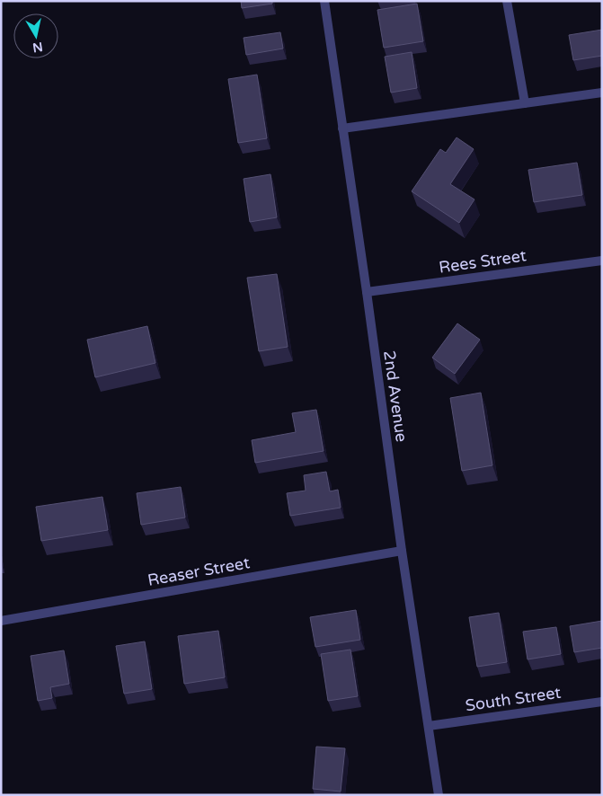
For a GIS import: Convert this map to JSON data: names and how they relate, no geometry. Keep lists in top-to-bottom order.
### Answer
{
  "streets": {
    "street": [
      "Rees Street",
      "2nd Avenue",
      "Reaser Street",
      "South Street"
    ]
  },
  "crossings": [
    ["Rees Street", "2nd Avenue"],
    ["2nd Avenue", "Reaser Street"],
    ["2nd Avenue", "South Street"]
  ],
  "north": "bottom"
}
